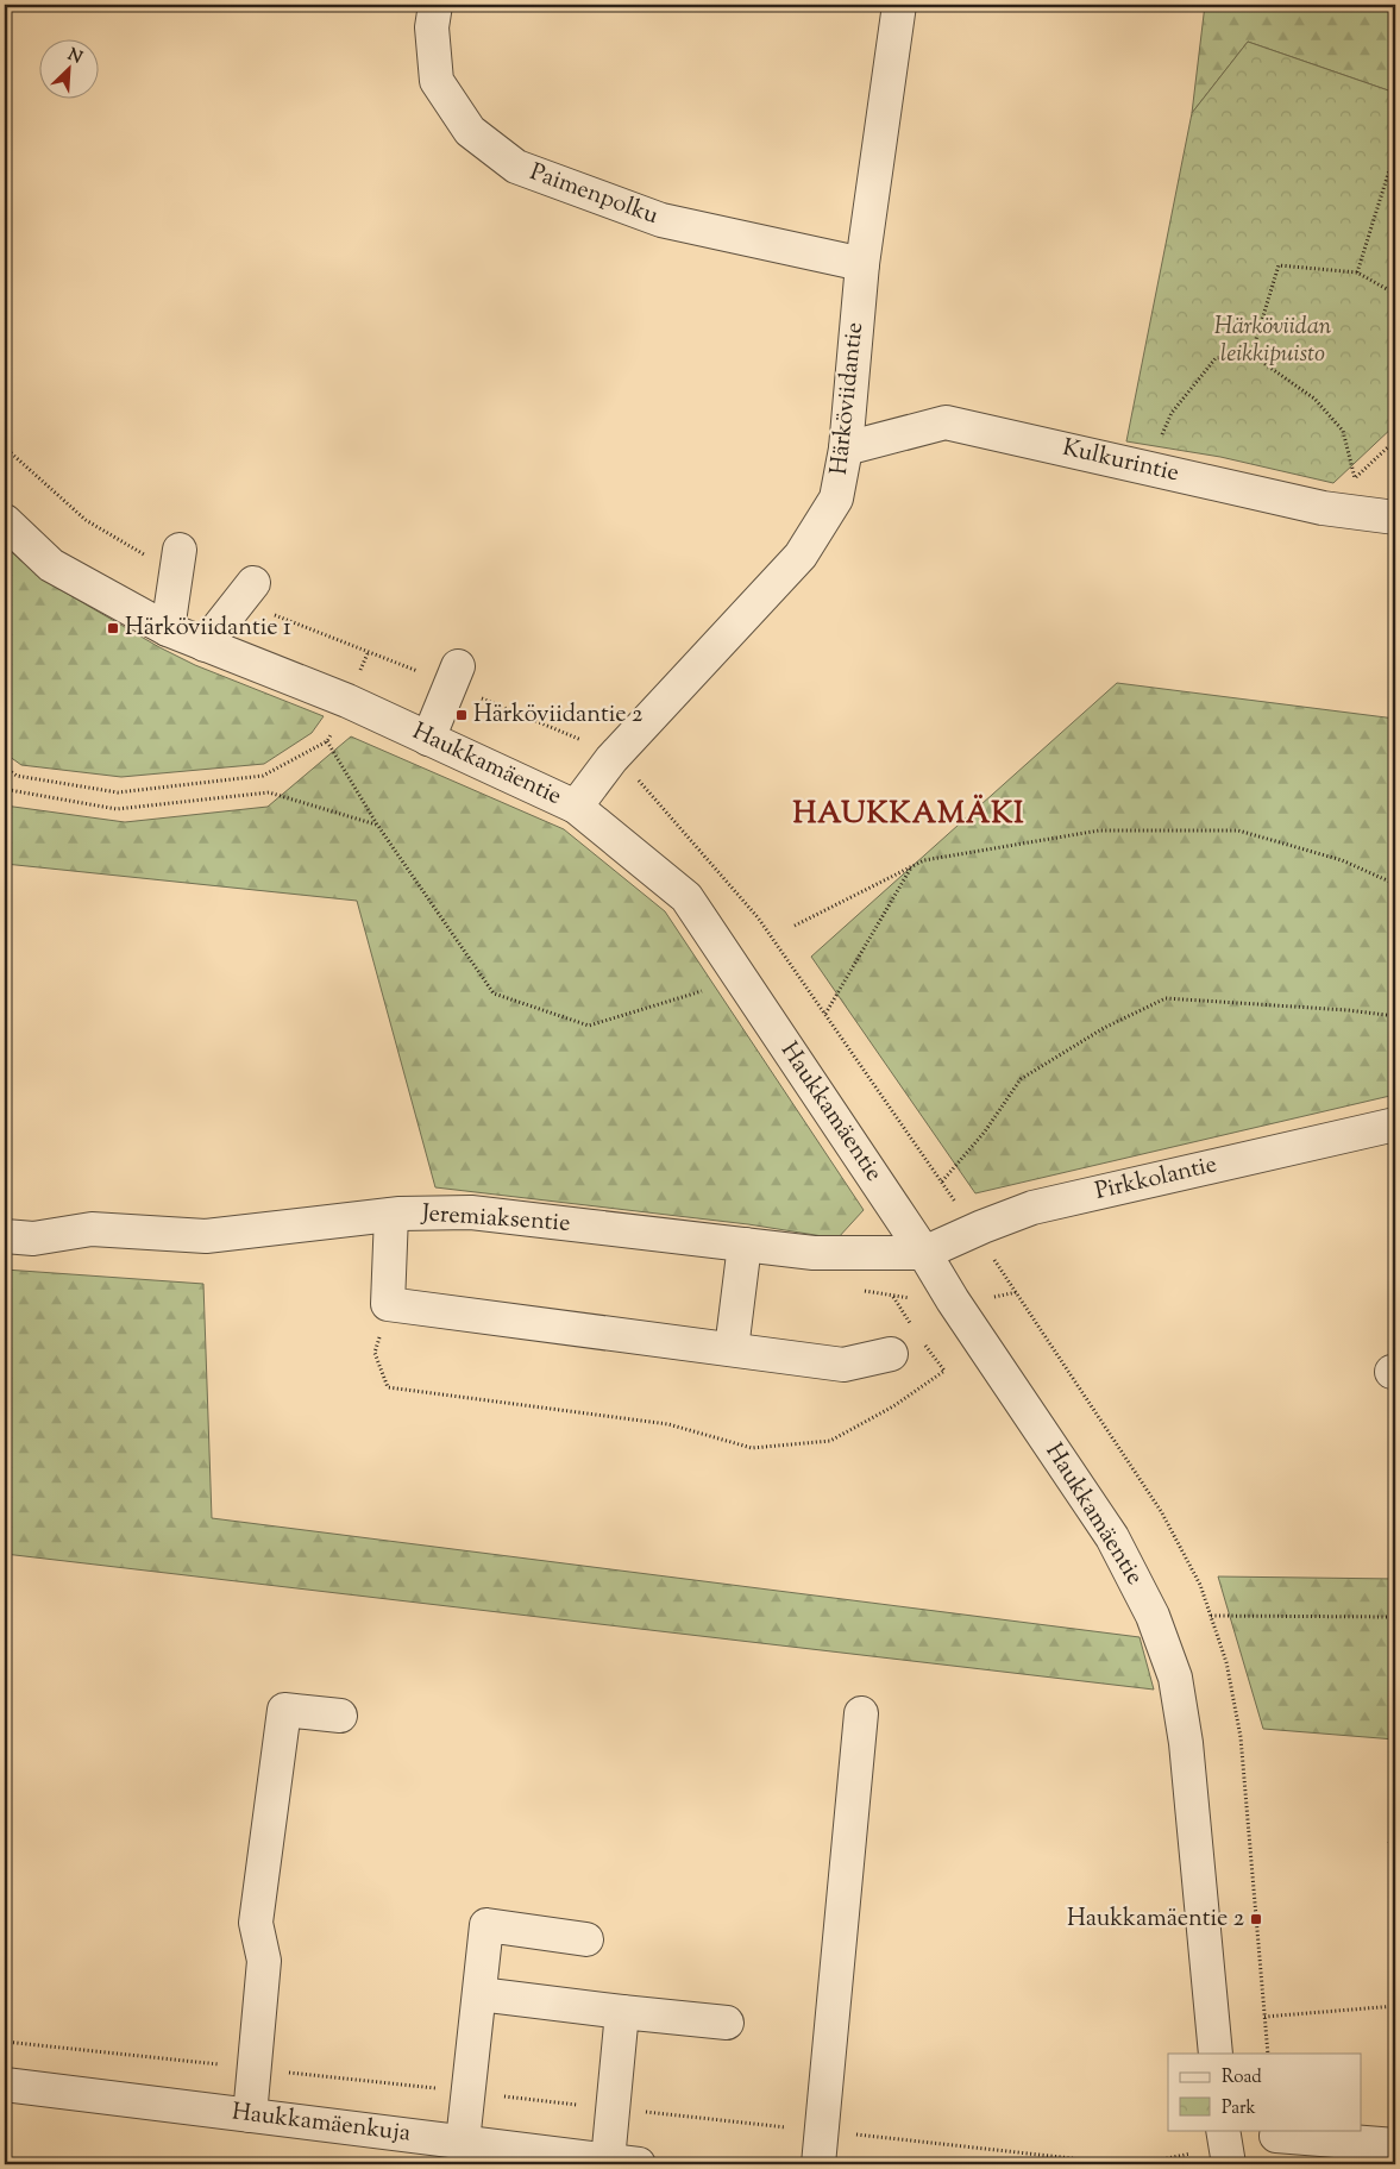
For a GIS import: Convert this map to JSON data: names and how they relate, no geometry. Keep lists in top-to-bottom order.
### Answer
{
  "streets": {
    "street": [
      "Paimenpolku",
      "Härköviidantie",
      "Kulkurintie",
      "Haukkamäentie",
      "Pirkkolantie",
      "Jeremiaksentie",
      "Haukkamäenkuja"
    ]
  },
  "crossings": [
    ["Paimenpolku", "Härköviidantie"],
    ["Härköviidantie", "Kulkurintie"],
    ["Härköviidantie", "Haukkamäentie"],
    ["Haukkamäentie", "Pirkkolantie"],
    ["Haukkamäentie", "Jeremiaksentie"],
    ["Pirkkolantie", "Jeremiaksentie"]
  ],
  "districts": ["HAUKKAMÄKI"],
  "parks": ["Härköviidan leikkipuisto"],
  "places": {
    "transit": ["Härköviidantie 1", "Härköviidantie 2", "Haukkamäentie 2"]
  },
  "legend": ["Road", "Park"],
  "north": "top right"
}
